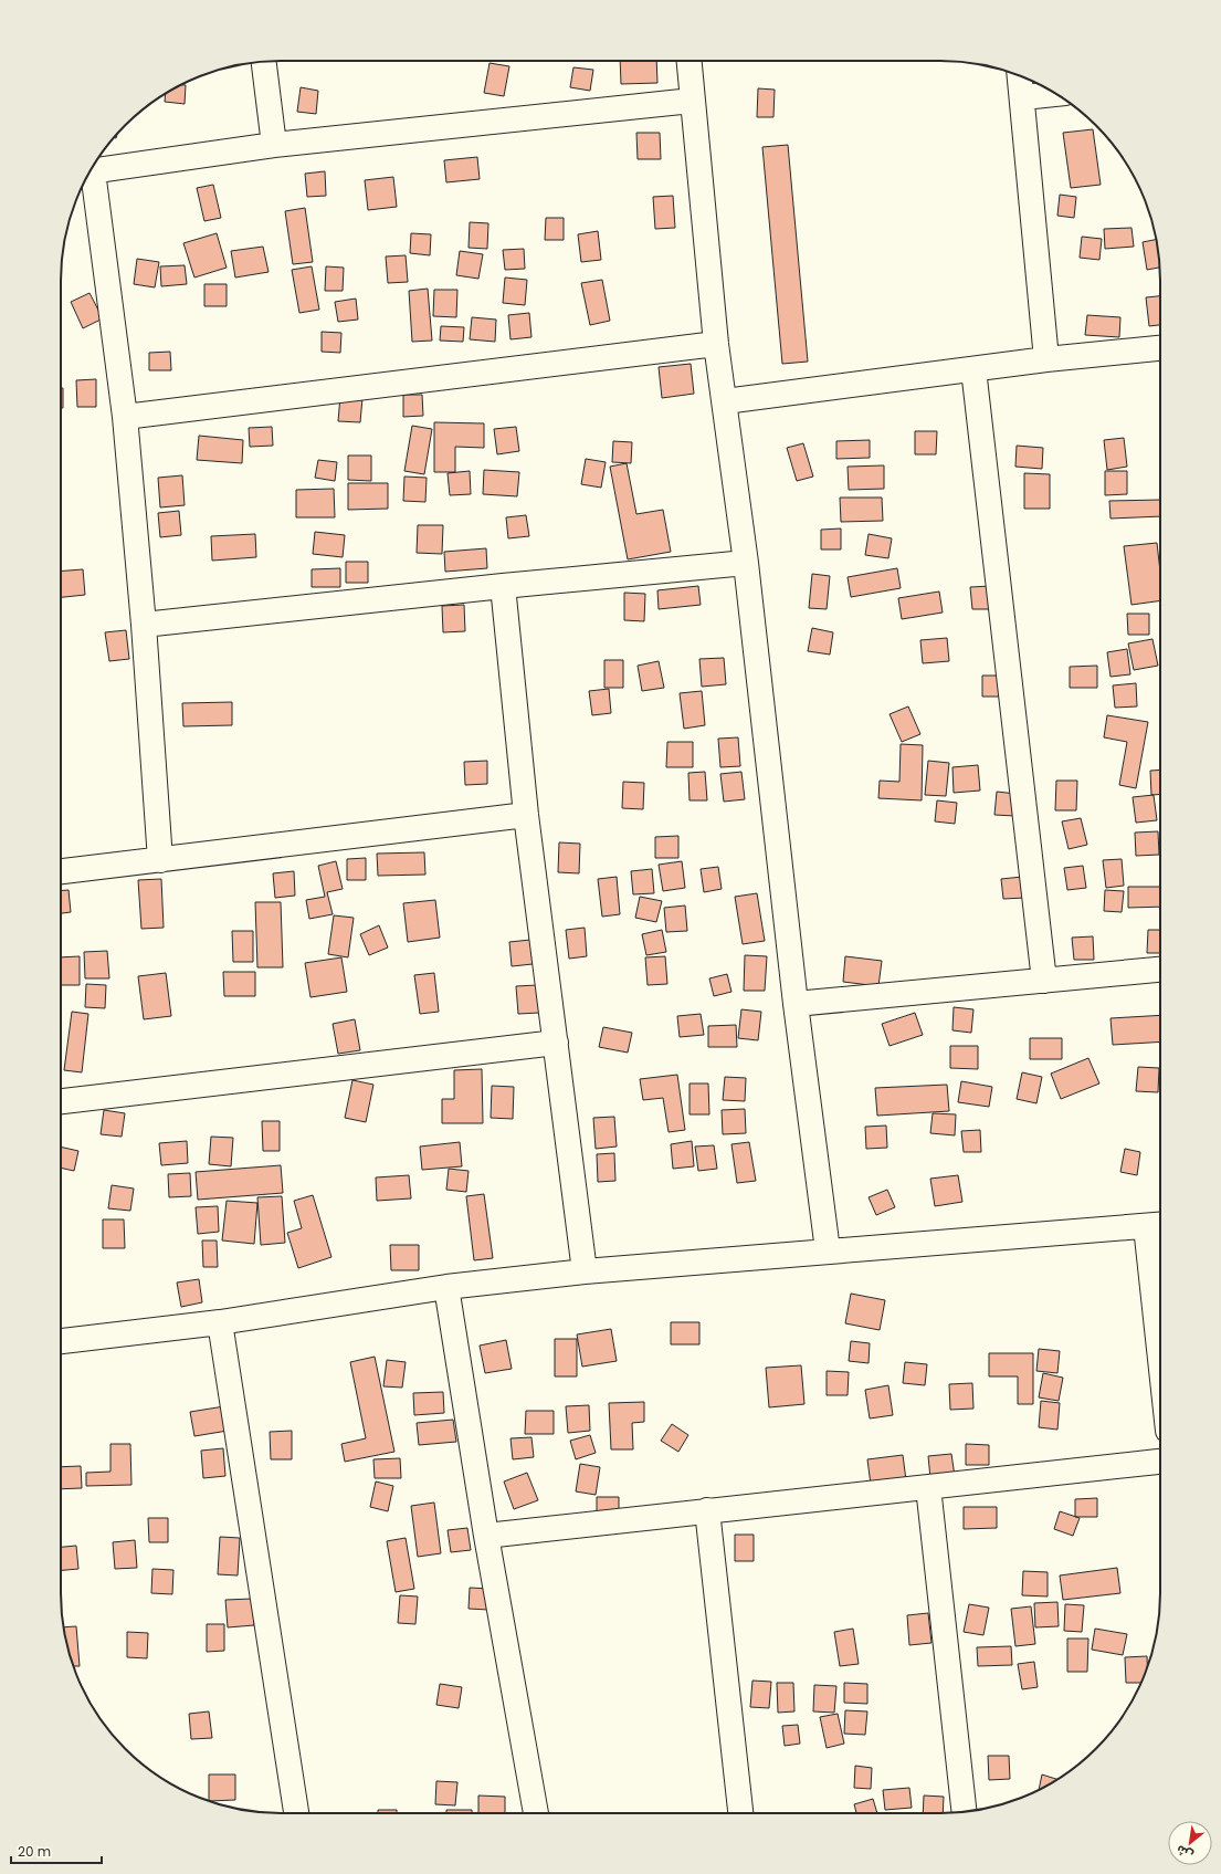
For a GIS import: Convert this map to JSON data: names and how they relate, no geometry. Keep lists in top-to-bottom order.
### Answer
{
  "scale_bar": "20 m",
  "north": "bottom left"
}
